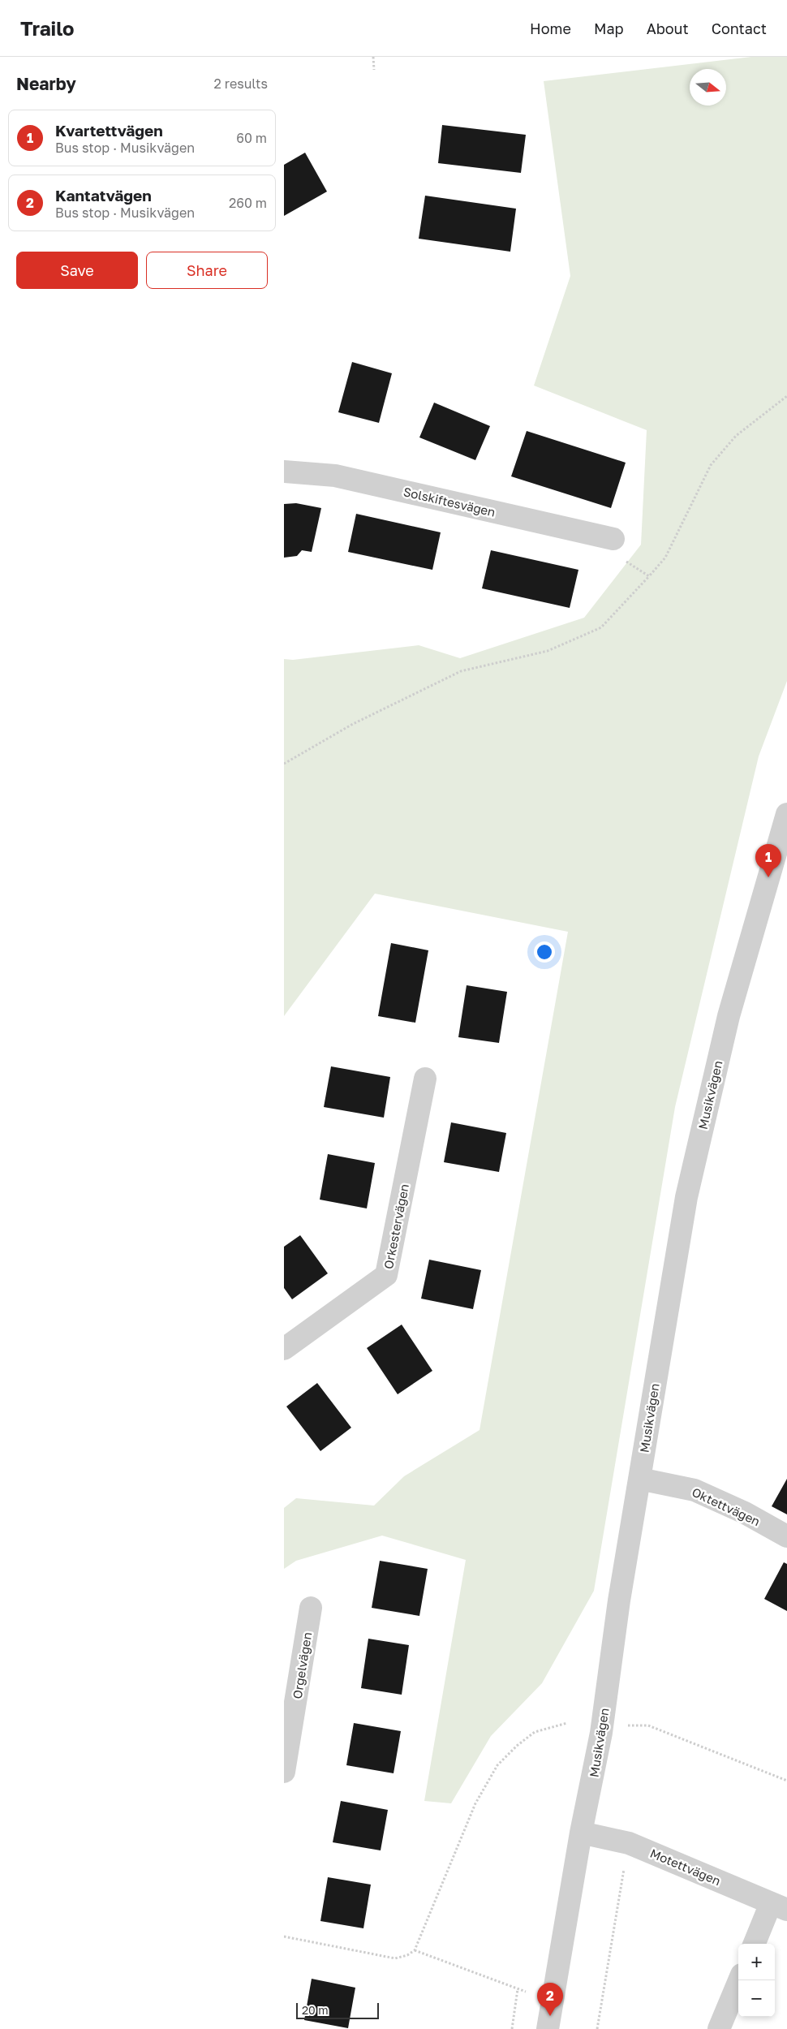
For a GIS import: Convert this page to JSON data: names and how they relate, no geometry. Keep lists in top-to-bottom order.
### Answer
{
  "streets": {
    "street": [
      "Solskiftesvägen",
      "Musikvägen",
      "Orkestervägen",
      "Oktettvägen",
      "Orgelvägen",
      "Motettvägen"
    ]
  },
  "crossings": [
    ["Musikvägen", "Oktettvägen"],
    ["Musikvägen", "Motettvägen"]
  ],
  "scale_bar": "20 m",
  "north": "right",
  "page": {
    "header": "Trailo",
    "nav": [
      "Home",
      "Map",
      "About",
      "Contact"
    ],
    "heading": ["Nearby", "2 results"],
    "list": [
      {
        "mark": "1",
        "name": "Kvartettvägen",
        "note": "Bus stop · Musikvägen",
        "value": "60 m"
      },
      {
        "mark": "2",
        "name": "Kantatvägen",
        "note": "Bus stop · Musikvägen",
        "value": "260 m"
      }
    ],
    "buttons": ["Save", "Share"],
    "pins": ["1", "2"],
    "map_buttons": ["+", "−"],
    "scale": "20 m"
  }
}
